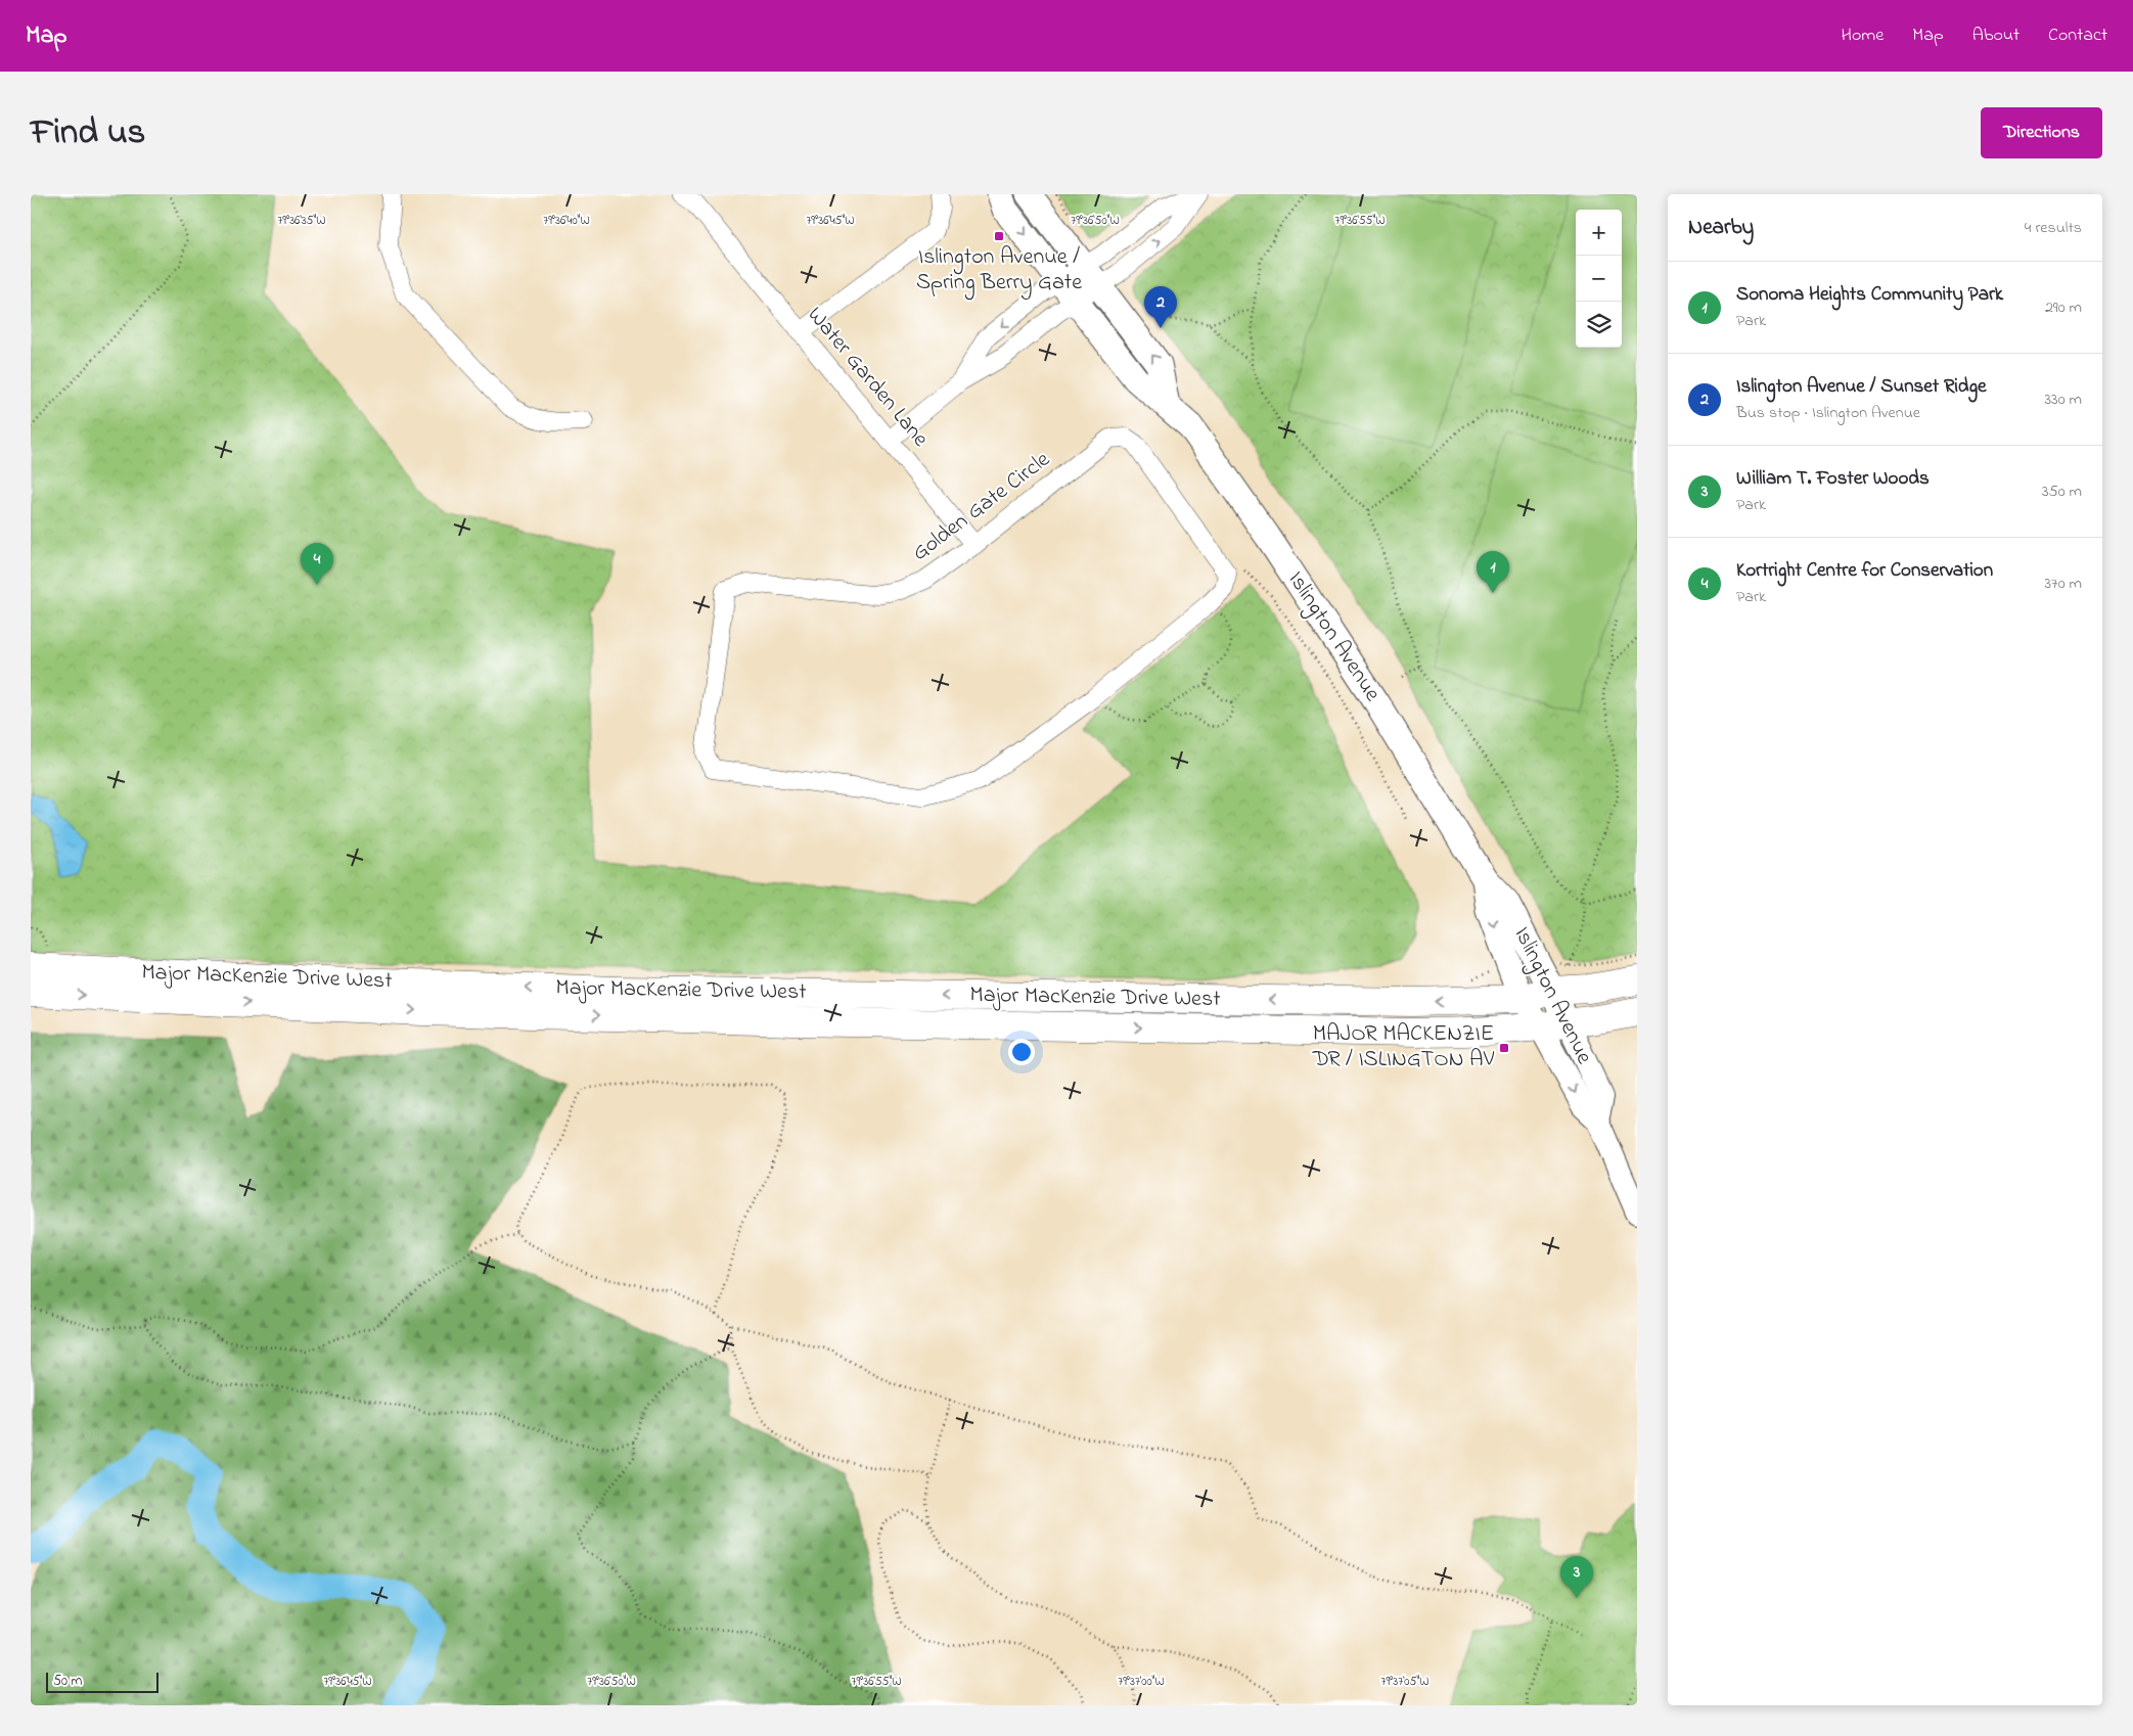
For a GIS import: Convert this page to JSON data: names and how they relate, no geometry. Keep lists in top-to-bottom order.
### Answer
{
  "streets": {
    "main road": ["Islington Avenue", "Major MacKenzie Drive West"],
    "street": ["Water Garden Lane", "Golden Gate Circle"]
  },
  "crossings": [
    ["Water Garden Lane", "Golden Gate Circle"],
    ["Islington Avenue", "Major MacKenzie Drive West"]
  ],
  "places": {
    "transit": ["Islington Avenue / Spring Berry Gate", "MAJOR MACKENZIE DR / ISLINGTON AV"]
  },
  "scale_bar": "50 m",
  "page": {
    "header": "Map",
    "nav": [
      "Home",
      "Map",
      "About",
      "Contact"
    ],
    "title": "Find us",
    "buttons": "Directions",
    "heading": ["Nearby", "4 results"],
    "map_buttons": ["+", "−"],
    "list": [
      {
        "mark": "1",
        "name": "Sonoma Heights Community Park",
        "note": "Park",
        "value": "290 m"
      },
      {
        "mark": "2",
        "name": "Islington Avenue / Sunset Ridge",
        "note": "Bus stop · Islington Avenue",
        "value": "330 m"
      },
      {
        "mark": "3",
        "name": "William T. Foster Woods",
        "note": "Park",
        "value": "350 m"
      },
      {
        "mark": "4",
        "name": "Kortright Centre for Conservation",
        "note": "Park",
        "value": "370 m"
      }
    ],
    "pins": [
      "2",
      "4",
      "1",
      "3"
    ],
    "scale": "50 m"
  },
  "coordinates": [
    "79°36'35\"W",
    "79°36'40\"W",
    "79°36'45\"W",
    "79°36'50\"W",
    "79°36'55\"W",
    "79°37'00\"W",
    "79°37'05\"W"
  ]
}
